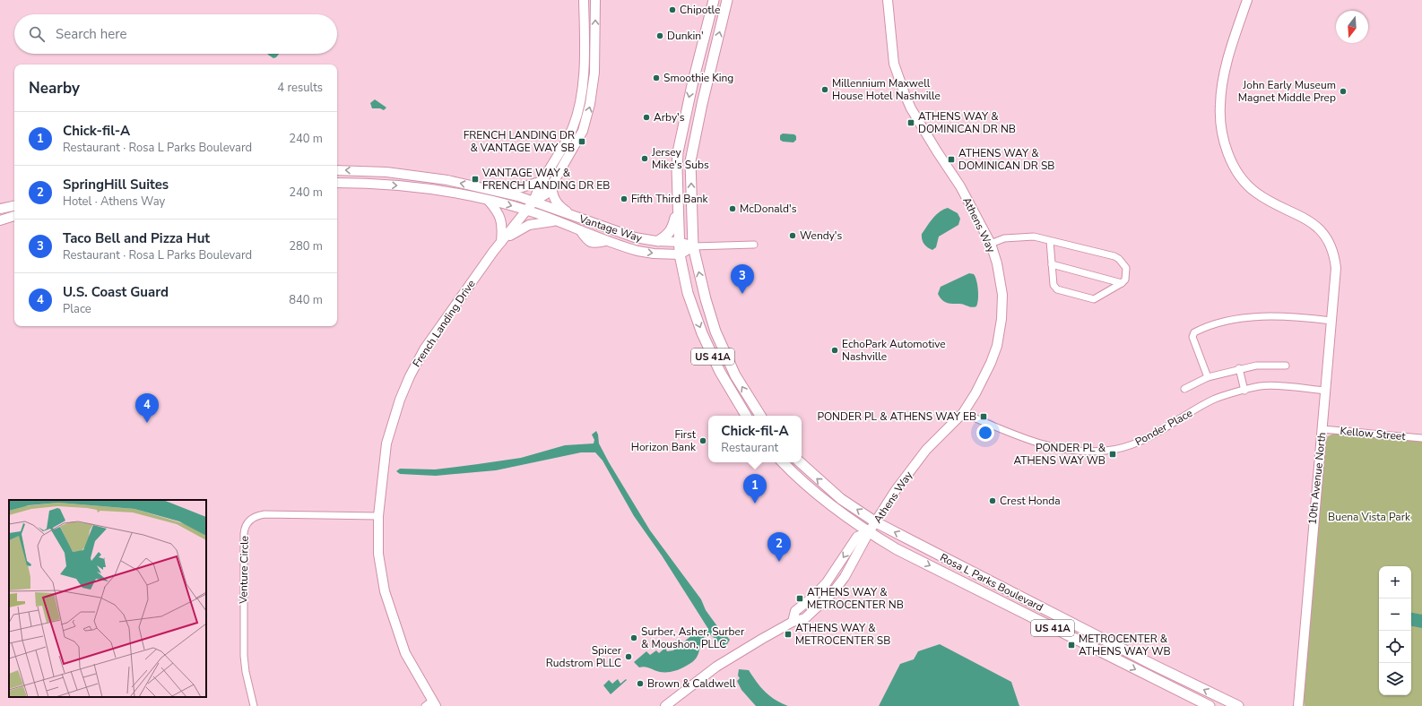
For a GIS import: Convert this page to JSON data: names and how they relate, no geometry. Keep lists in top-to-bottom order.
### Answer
{
  "streets": {
    "main road": ["US 41A", "Rosa L Parks Boulevard"],
    "street": [
      "Athens Way",
      "Vantage Way",
      "French Landing Drive",
      "Ponder Place",
      "Kellow Street",
      "10th Avenue North",
      "Venture Circle"
    ]
  },
  "crossings": [
    ["Athens Way", "Ponder Place"],
    ["Athens Way", "Rosa L Parks Boulevard"],
    ["Vantage Way", "French Landing Drive"],
    ["Vantage Way", "US 41A"],
    ["French Landing Drive", "Venture Circle"],
    ["Ponder Place", "10th Avenue North"],
    ["Kellow Street", "10th Avenue North"]
  ],
  "parks": ["Buena Vista Park"],
  "places": {
    "other": [
      "Chipotle",
      "Dunkin'",
      "Smoothie King",
      "Millennium Maxwell House Hotel Nashville",
      "John Early Museum Magnet Middle Prep",
      "Arby's",
      "Jersey Mike's Subs",
      "Fifth Third Bank",
      "McDonald's",
      "Wendy's",
      "EchoPark Automotive Nashville",
      "First Horizon Bank",
      "Crest Honda",
      "Surber, Asher, Surber & Moushon, PLLC",
      "Spicer Rudstrom PLLC",
      "Brown & Caldwell"
    ],
    "transit": [
      "ATHENS WAY & DOMINICAN DR NB",
      "FRENCH LANDING DR & VANTAGE WAY SB",
      "ATHENS WAY & DOMINICAN DR SB",
      "VANTAGE WAY & FRENCH LANDING DR EB",
      "PONDER PL & ATHENS WAY EB",
      "PONDER PL & ATHENS WAY WB",
      "ATHENS WAY & METROCENTER NB",
      "ATHENS WAY & METROCENTER SB",
      "METROCENTER & ATHENS WAY WB"
    ]
  },
  "north": "bottom",
  "page": {
    "search": "Search here",
    "heading": ["Nearby", "4 results"],
    "list": [
      {
        "mark": "1",
        "name": "Chick-fil-A",
        "note": "Restaurant · Rosa L Parks Boulevard",
        "value": "240 m"
      },
      {
        "mark": "2",
        "name": "SpringHill Suites",
        "note": "Hotel · Athens Way",
        "value": "240 m"
      },
      {
        "mark": "3",
        "name": "Taco Bell and Pizza Hut",
        "note": "Restaurant · Rosa L Parks Boulevard",
        "value": "280 m"
      },
      {
        "mark": "4",
        "name": "U.S. Coast Guard",
        "note": "Place",
        "value": "840 m"
      }
    ],
    "pins": [
      "3",
      "4",
      "1",
      "2"
    ],
    "popup": ["Chick-fil-A", "Restaurant"],
    "map_buttons": ["+", "−"]
  }
}
